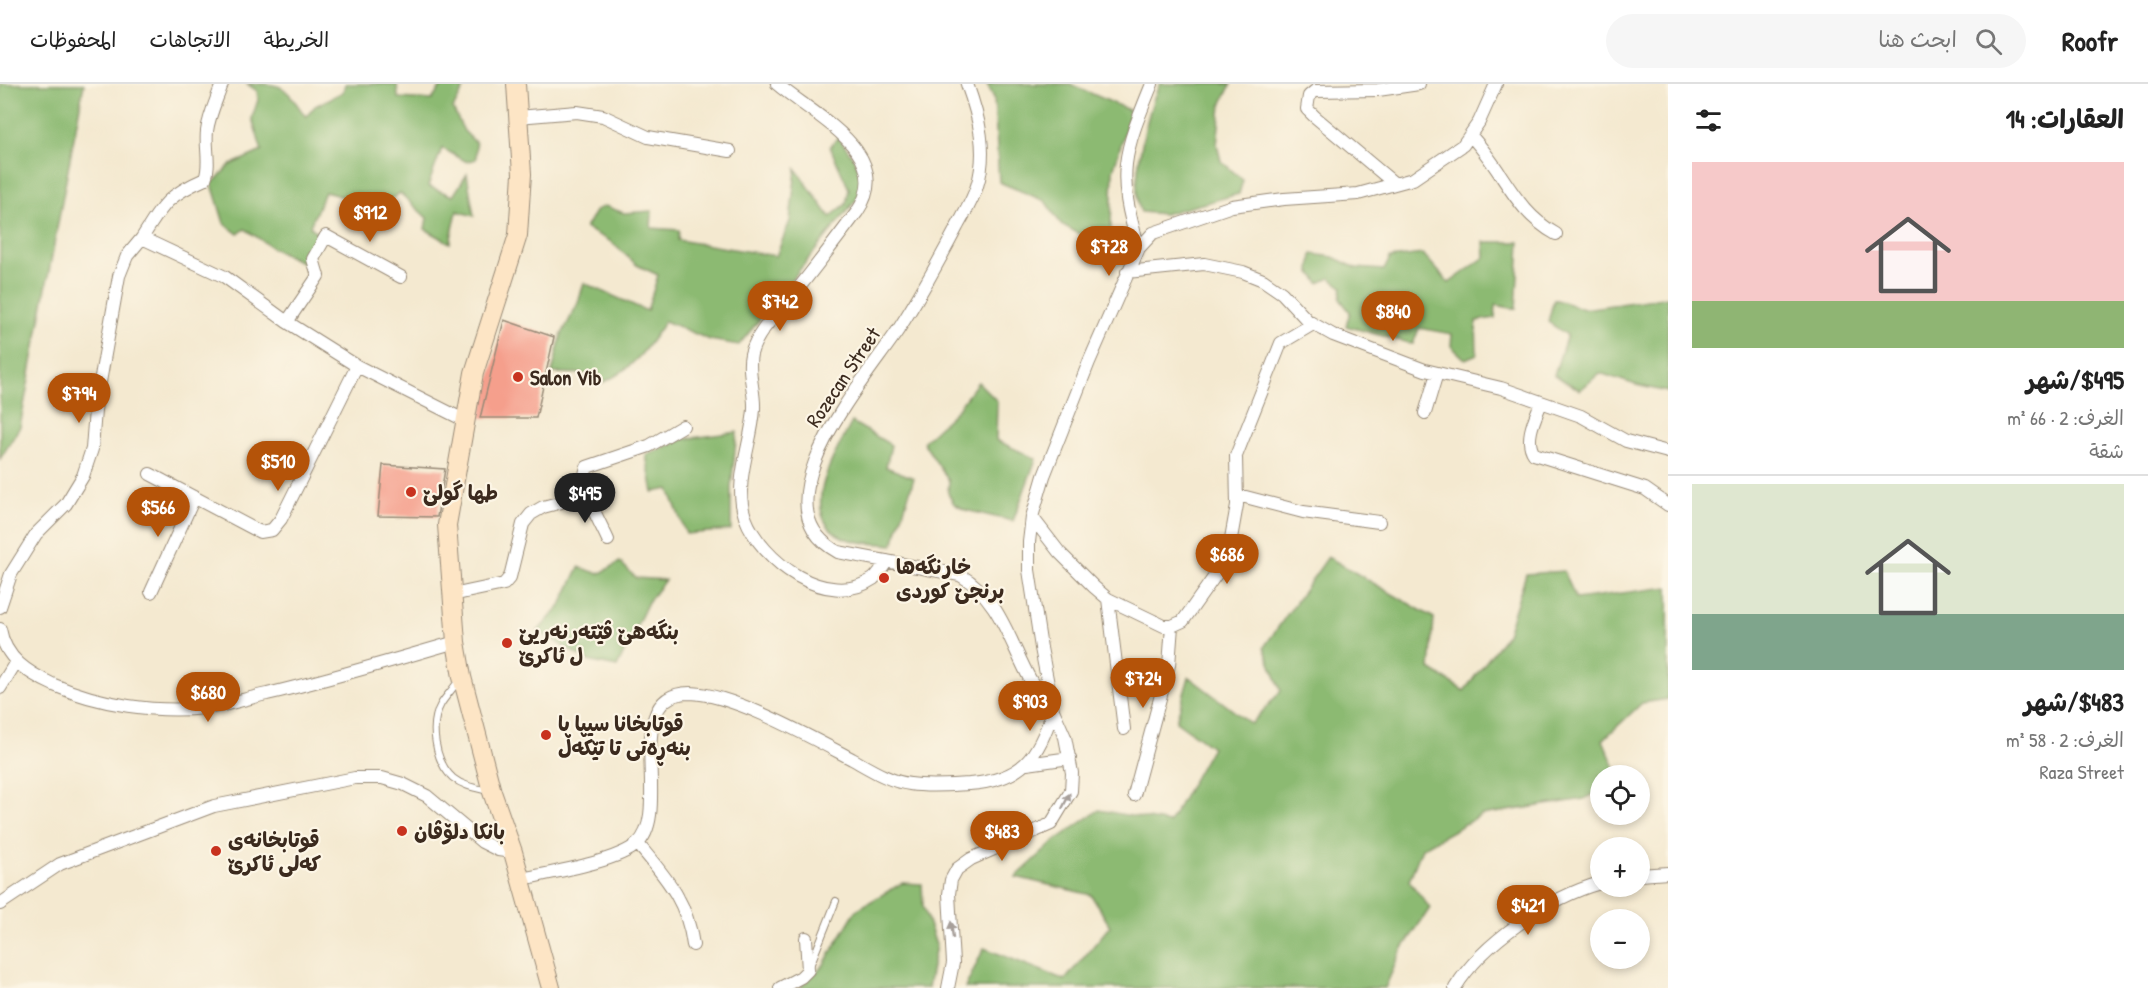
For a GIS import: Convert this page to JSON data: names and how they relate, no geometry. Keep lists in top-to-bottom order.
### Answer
{
  "streets": {
    "street": ["Rozecan Street"]
  },
  "places": [
    "Salon Vib",
    "طها گولێ",
    "خارنگەها برنجێ کوردی",
    "بنگەهێ ڤێتەرنەریێ ل ئاکرێ",
    "قوتابخانا سیپا یا بنەڕەتی تا تێکەڵ",
    "بانکا دلۆڤان",
    "قوتابخانەی کەلی ئاکرێ"
  ],
  "page": {
    "header": "Roofr",
    "search": "ابحث هنا",
    "nav": ["الخريطة", "الاتجاهات", "المحفوظات"],
    "heading": "العقارات: 14",
    "list": [
      {
        "name": "$495/شهر",
        "note": "الغرف: 2 · 66 m² · شقة"
      },
      {
        "name": "$483/شهر",
        "note": "الغرف: 2 · 58 m² · Raza Street"
      }
    ],
    "price": [
      "$912",
      "$728",
      "$742",
      "$840",
      "$794",
      "$510",
      "$495",
      "$566",
      "$686",
      "$724",
      "$680",
      "$903",
      "$483",
      "$421"
    ],
    "map_buttons": ["+", "−"]
  }
}
